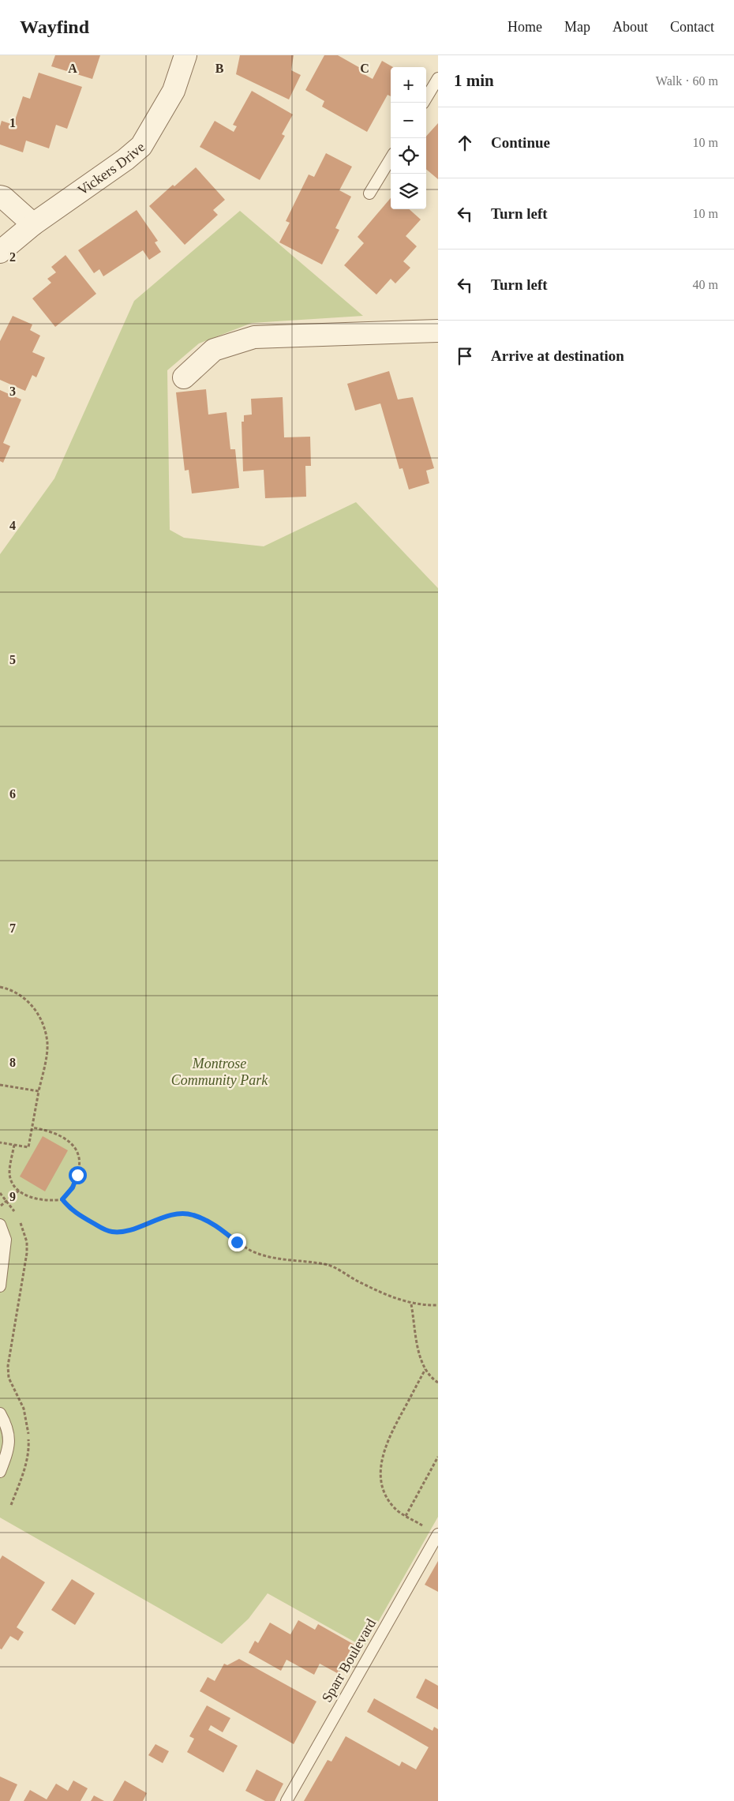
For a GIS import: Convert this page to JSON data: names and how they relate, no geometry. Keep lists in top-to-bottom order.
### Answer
{
  "streets": {
    "street": ["Vickers Drive"],
    "lane": ["Sparr Boulevard"]
  },
  "parks": ["Montrose Community Park"],
  "page": {
    "header": "Wayfind",
    "nav": [
      "Home",
      "Map",
      "About",
      "Contact"
    ],
    "heading": ["1 min", "Walk · 60 m"],
    "map_buttons": ["+", "−"],
    "list": [
      ["Continue", "10 m"],
      ["Turn left", "10 m"],
      ["Turn left", "40 m"],
      "Arrive at destination"
    ]
  },
  "grid": {
    "columns": ["A", "B", "C"],
    "rows": [
      "1",
      "2",
      "3",
      "4",
      "5",
      "6",
      "7",
      "8",
      "9"
    ]
  }
}
